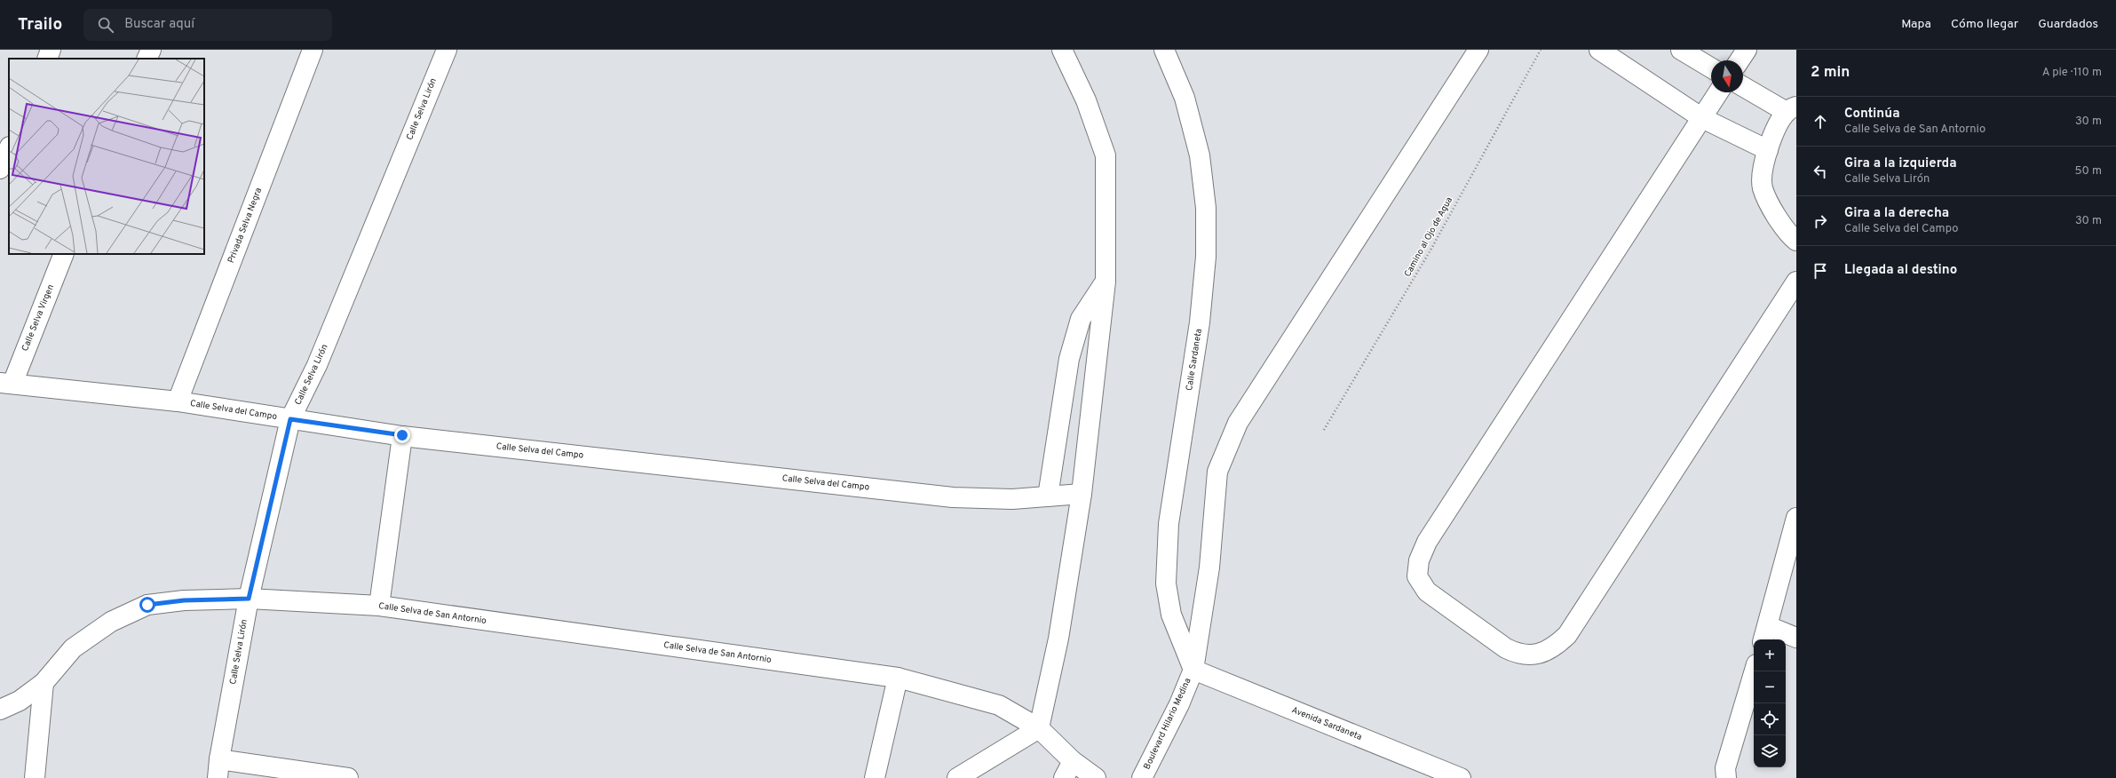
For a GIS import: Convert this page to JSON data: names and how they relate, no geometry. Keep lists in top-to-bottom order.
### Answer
{
  "streets": {
    "street": [
      "Calle Selva Lirón",
      "Privada Selva Negra",
      "Calle Selva Virgen",
      "Calle Sardaneta",
      "Calle Selva del Campo",
      "Calle Selva de San Antornio",
      "Boulevard Hilario Medina",
      "Avenida Sardaneta"
    ],
    "path": ["Camino al Ojo de Agua"]
  },
  "crossings": [
    ["Calle Selva Lirón", "Calle Selva del Campo"],
    ["Calle Selva Lirón", "Calle Selva de San Antornio"],
    ["Privada Selva Negra", "Calle Selva del Campo"],
    ["Calle Selva Virgen", "Calle Selva del Campo"],
    ["Calle Sardaneta", "Boulevard Hilario Medina"],
    ["Calle Sardaneta", "Avenida Sardaneta"],
    ["Boulevard Hilario Medina", "Avenida Sardaneta"]
  ],
  "north": "bottom",
  "page": {
    "header": "Trailo",
    "search": "Buscar aquí",
    "nav": ["Mapa", "Cómo llegar", "Guardados"],
    "heading": ["2 min", "A pie · 110 m"],
    "list": [
      ["Continúa", "Calle Selva de San Antornio", "30 m"],
      ["Gira a la izquierda", "Calle Selva Lirón", "50 m"],
      ["Gira a la derecha", "Calle Selva del Campo", "30 m"],
      "Llegada al destino"
    ],
    "map_buttons": ["+", "−"]
  }
}
